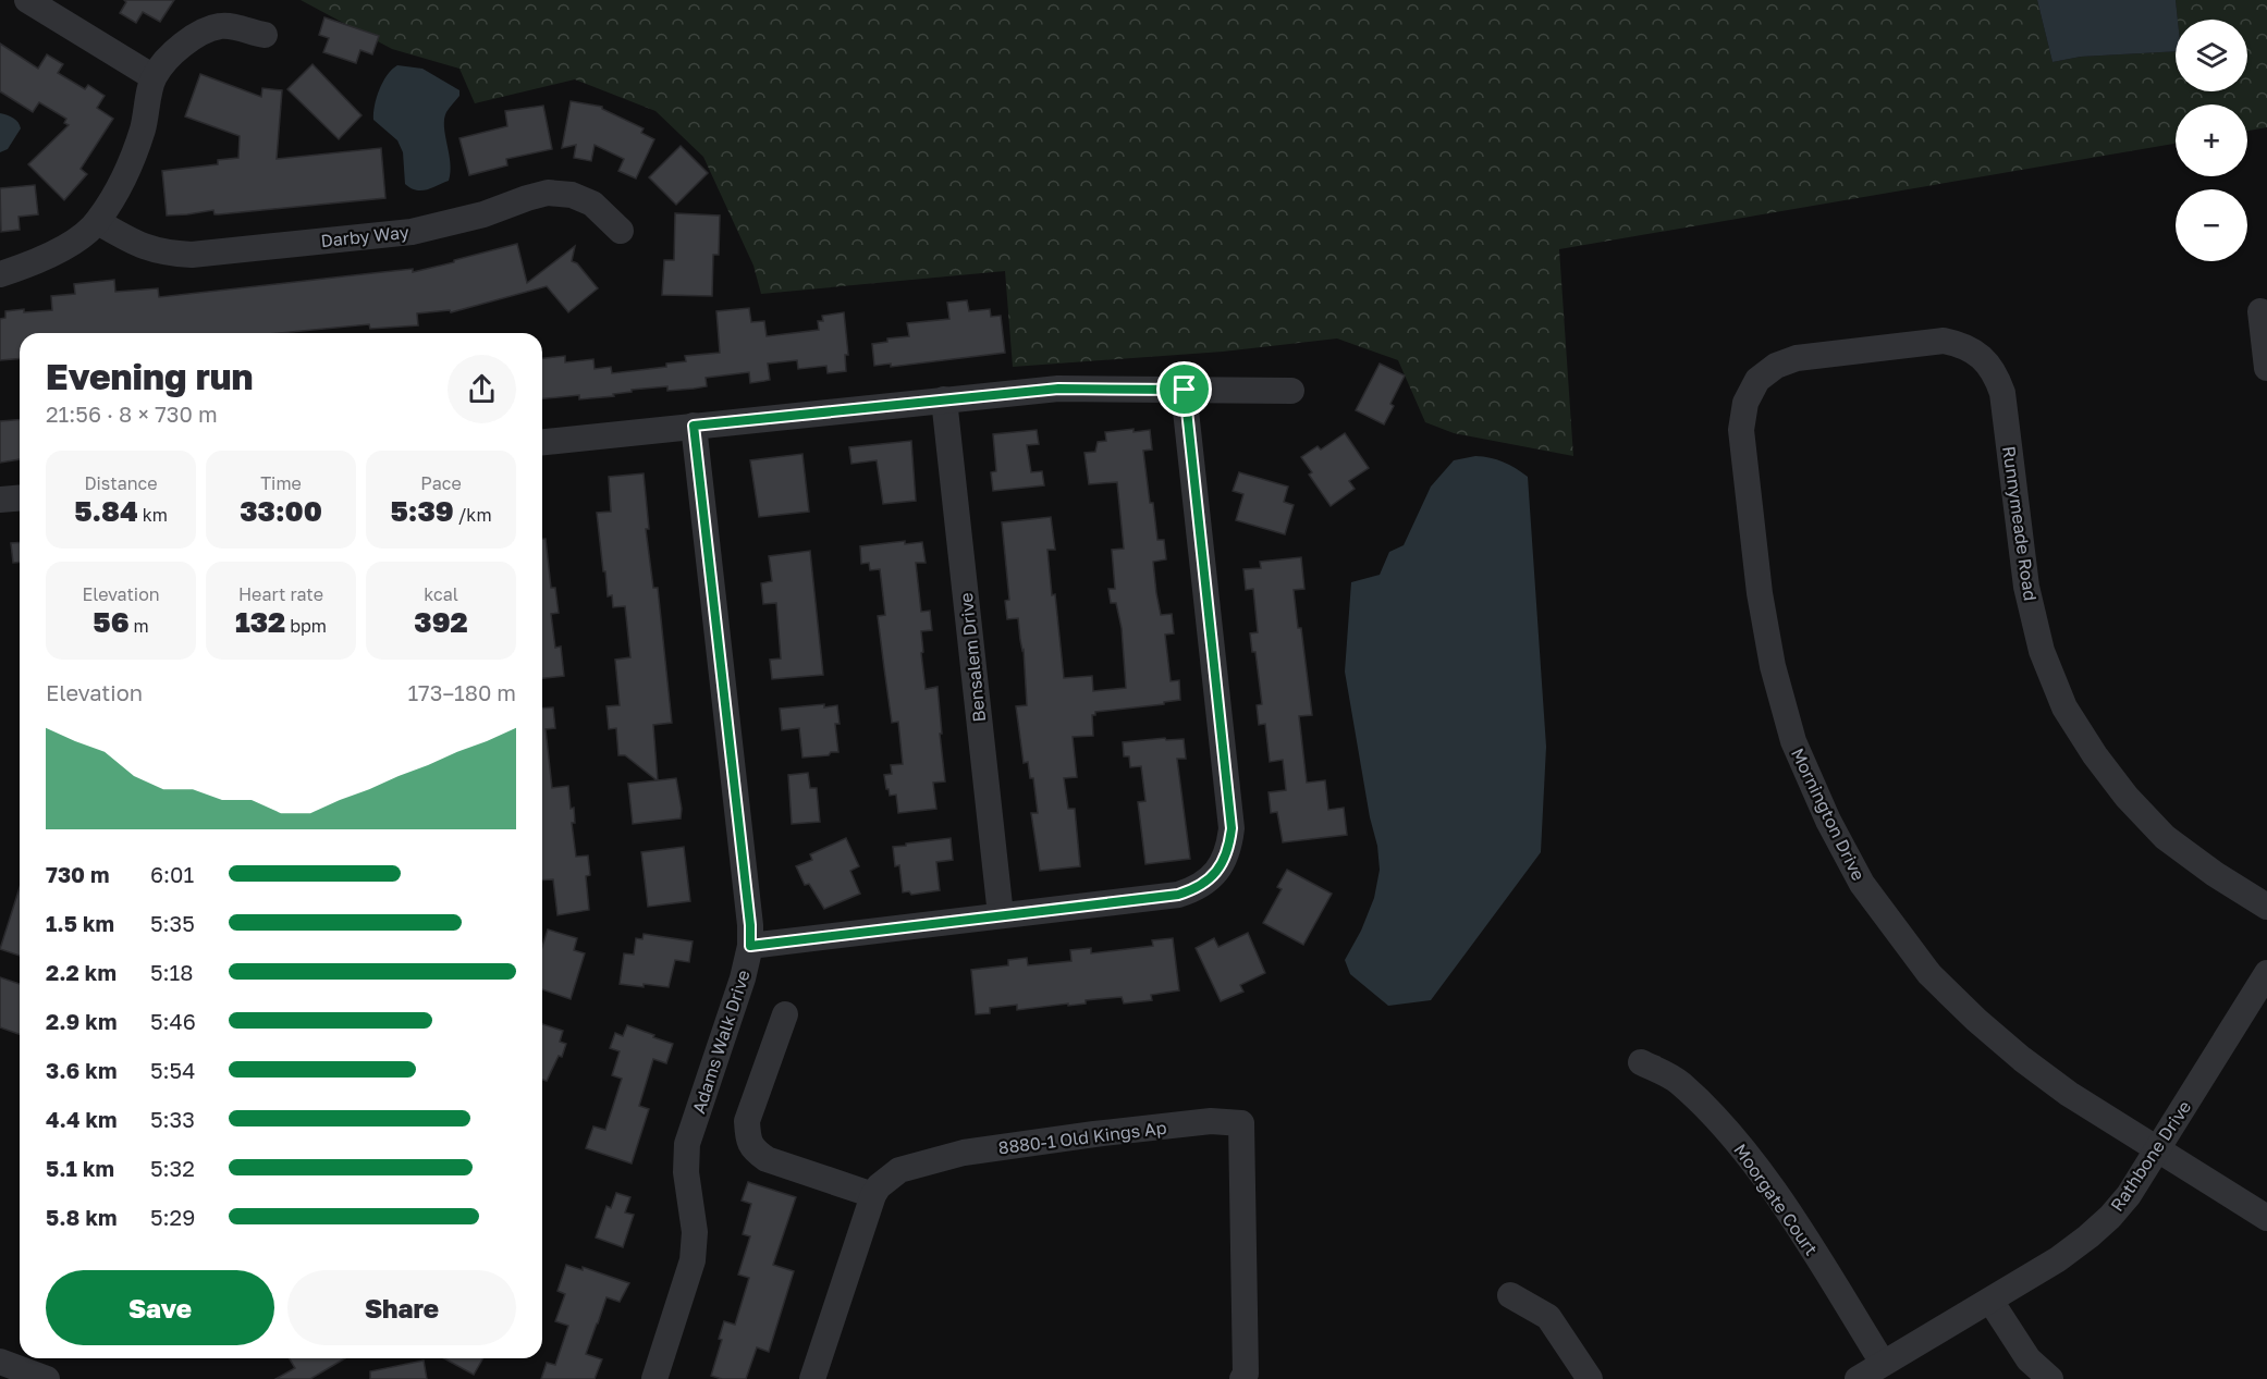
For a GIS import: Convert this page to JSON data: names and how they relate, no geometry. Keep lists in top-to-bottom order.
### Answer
{
  "streets": {
    "street": [
      "Darby Way",
      "Runnymeade Road",
      "Bensalem Drive",
      "Mornington Drive",
      "Adams Walk Drive",
      "8880-1 Old Kings Ap",
      "Rathbone Drive",
      "Moorgate Court"
    ]
  },
  "crossings": [
    ["Runnymeade Road", "Mornington Drive"],
    ["Mornington Drive", "Rathbone Drive"],
    ["Rathbone Drive", "Moorgate Court"]
  ],
  "page": {
    "map_buttons": ["+", "−"],
    "heading": ["Evening run", "21:56 · 8 × 730 m"],
    "stats": [
      ["Distance", "5.84 km"],
      ["Time", "33:00"],
      ["Pace", "5:39 /km"],
      ["Elevation", "56 m"],
      ["Heart rate", "132 bpm"],
      ["kcal", "392"]
    ],
    "chart": ["Elevation", "173–180 m"],
    "list": [
      {
        "name": "730 m",
        "note": "6:01"
      },
      {
        "name": "1.5 km",
        "note": "5:35"
      },
      {
        "name": "2.2 km",
        "note": "5:18"
      },
      {
        "name": "2.9 km",
        "note": "5:46"
      },
      {
        "name": "3.6 km",
        "note": "5:54"
      },
      {
        "name": "4.4 km",
        "note": "5:33"
      },
      {
        "name": "5.1 km",
        "note": "5:32"
      },
      {
        "name": "5.8 km",
        "note": "5:29"
      }
    ],
    "buttons": ["Save", "Share"]
  }
}
